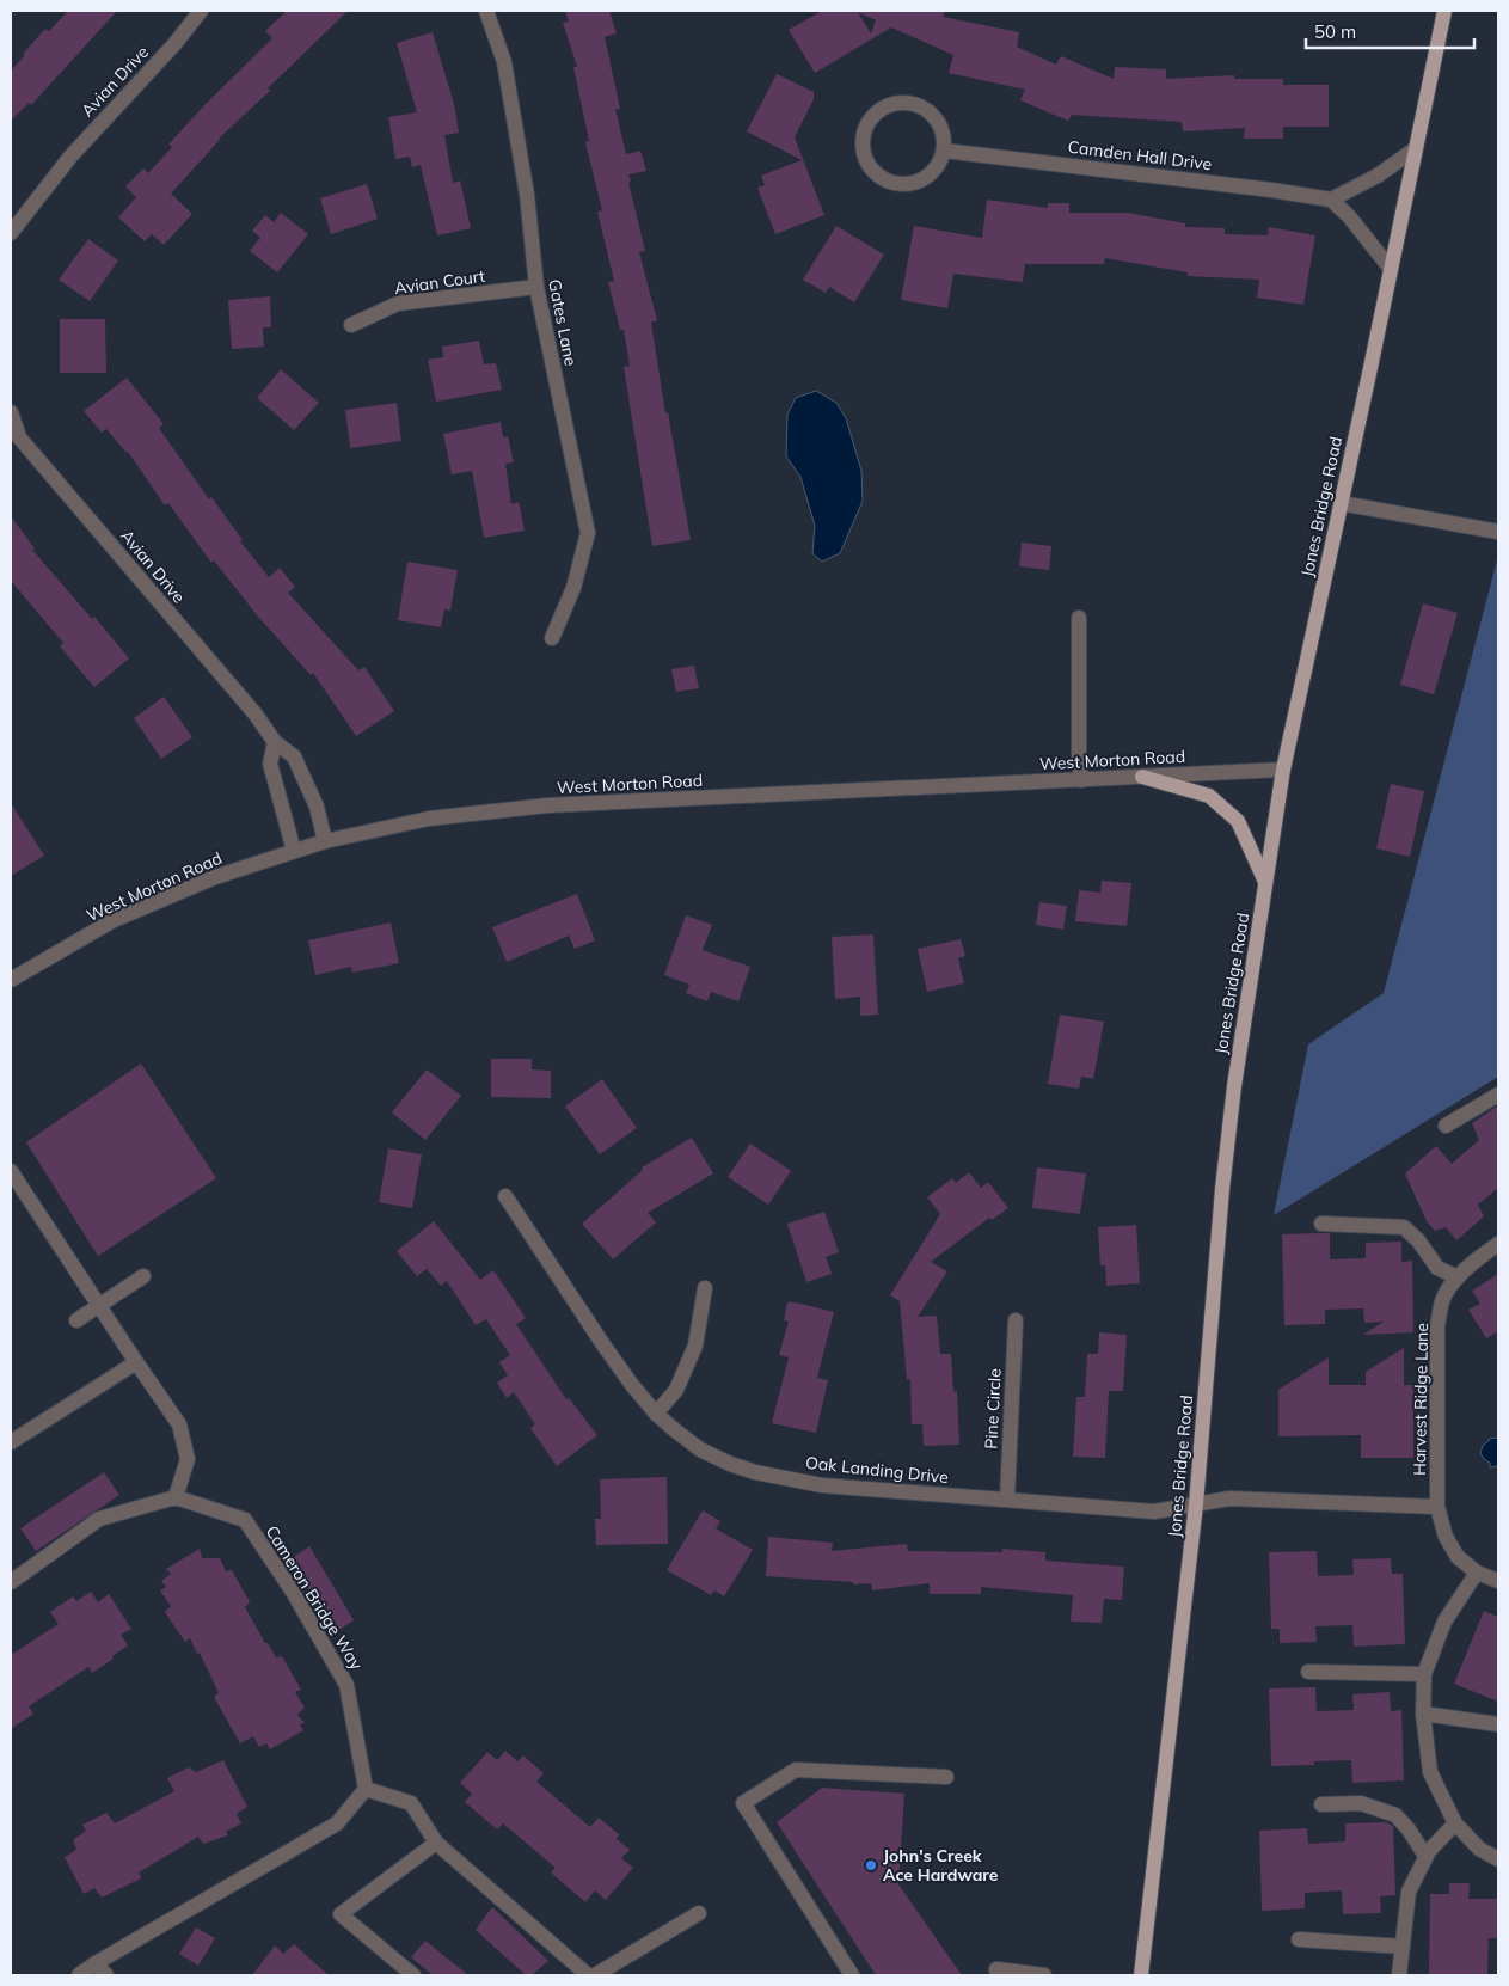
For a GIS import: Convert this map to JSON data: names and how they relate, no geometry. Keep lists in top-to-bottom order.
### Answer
{
  "streets": {
    "main road": ["Jones Bridge Road"],
    "street": [
      "Avian Drive",
      "Camden Hall Drive",
      "Avian Court",
      "Gates Lane",
      "West Morton Road",
      "Harvest Ridge Lane",
      "Pine Circle",
      "Oak Landing Drive",
      "Cameron Bridge Way"
    ]
  },
  "crossings": [
    ["Avian Drive", "West Morton Road"],
    ["Avian Court", "Gates Lane"],
    ["Jones Bridge Road", "West Morton Road"],
    ["Jones Bridge Road", "Oak Landing Drive"],
    ["Pine Circle", "Oak Landing Drive"]
  ],
  "places": ["John's Creek Ace Hardware"],
  "scale_bar": "50 m"
}
